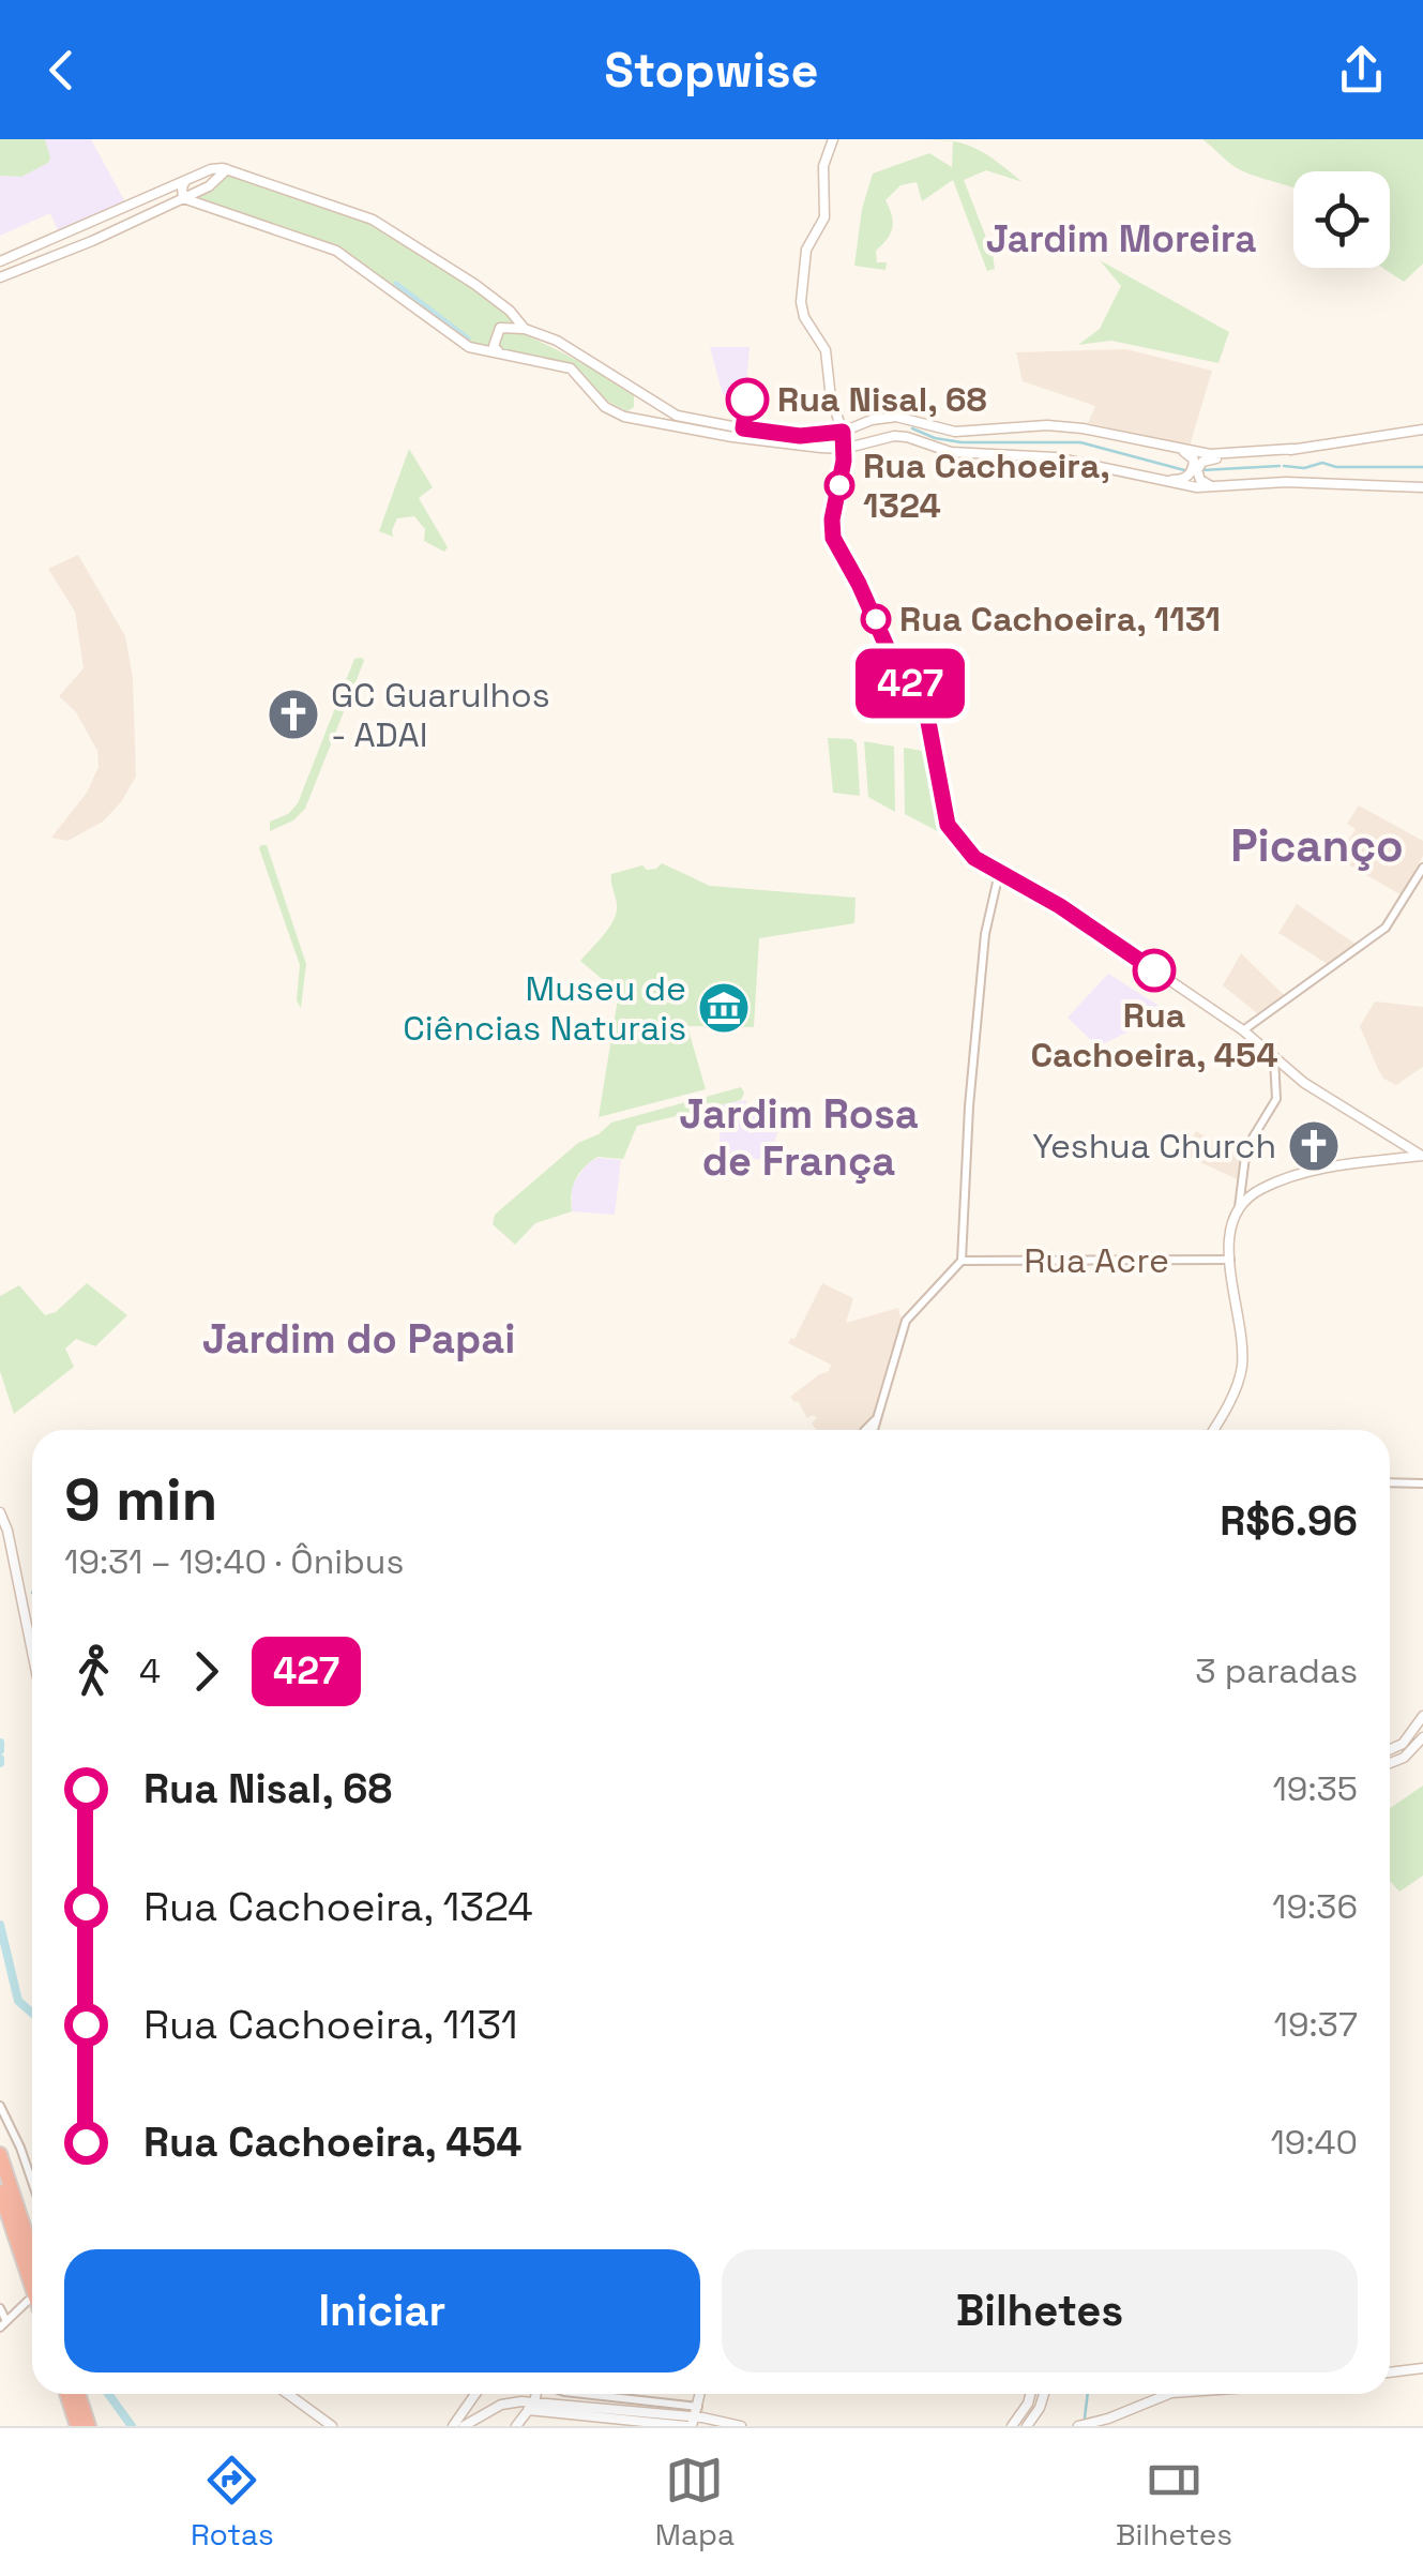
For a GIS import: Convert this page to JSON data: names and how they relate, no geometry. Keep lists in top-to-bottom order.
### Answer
{
  "streets": {
    "street": ["Rua Acre"]
  },
  "districts": [
    "Jardim Moreira",
    "Picanço",
    "Jardim Rosa de França",
    "Jardim do Papai"
  ],
  "places": {
    "other": [
      "Rua Nisal, 68",
      "Rua Cachoeira, 1324",
      "Rua Cachoeira, 1131",
      "Rua Cachoeira, 454"
    ],
    "church": ["GC Guarulhos - ADAI", "Yeshua Church"],
    "museum": ["Museu de Ciências Naturais"]
  },
  "lines": ["bus line 427"],
  "page": {
    "header": "Stopwise",
    "on_map": "427",
    "heading": ["9 min", "19:31 – 19:40 · Ônibus", "R$6.96"],
    "legs": ["4", "427", "3 paradas"],
    "list": [
      {
        "name": "Rua Nisal, 68",
        "value": "19:35"
      },
      {
        "name": "Rua Cachoeira, 1324",
        "value": "19:36"
      },
      {
        "name": "Rua Cachoeira, 1131",
        "value": "19:37"
      },
      {
        "name": "Rua Cachoeira, 454",
        "value": "19:40"
      }
    ],
    "buttons": ["Iniciar", "Bilhetes"],
    "tabs": ["Rotas", "Mapa", "Bilhetes"]
  }
}
